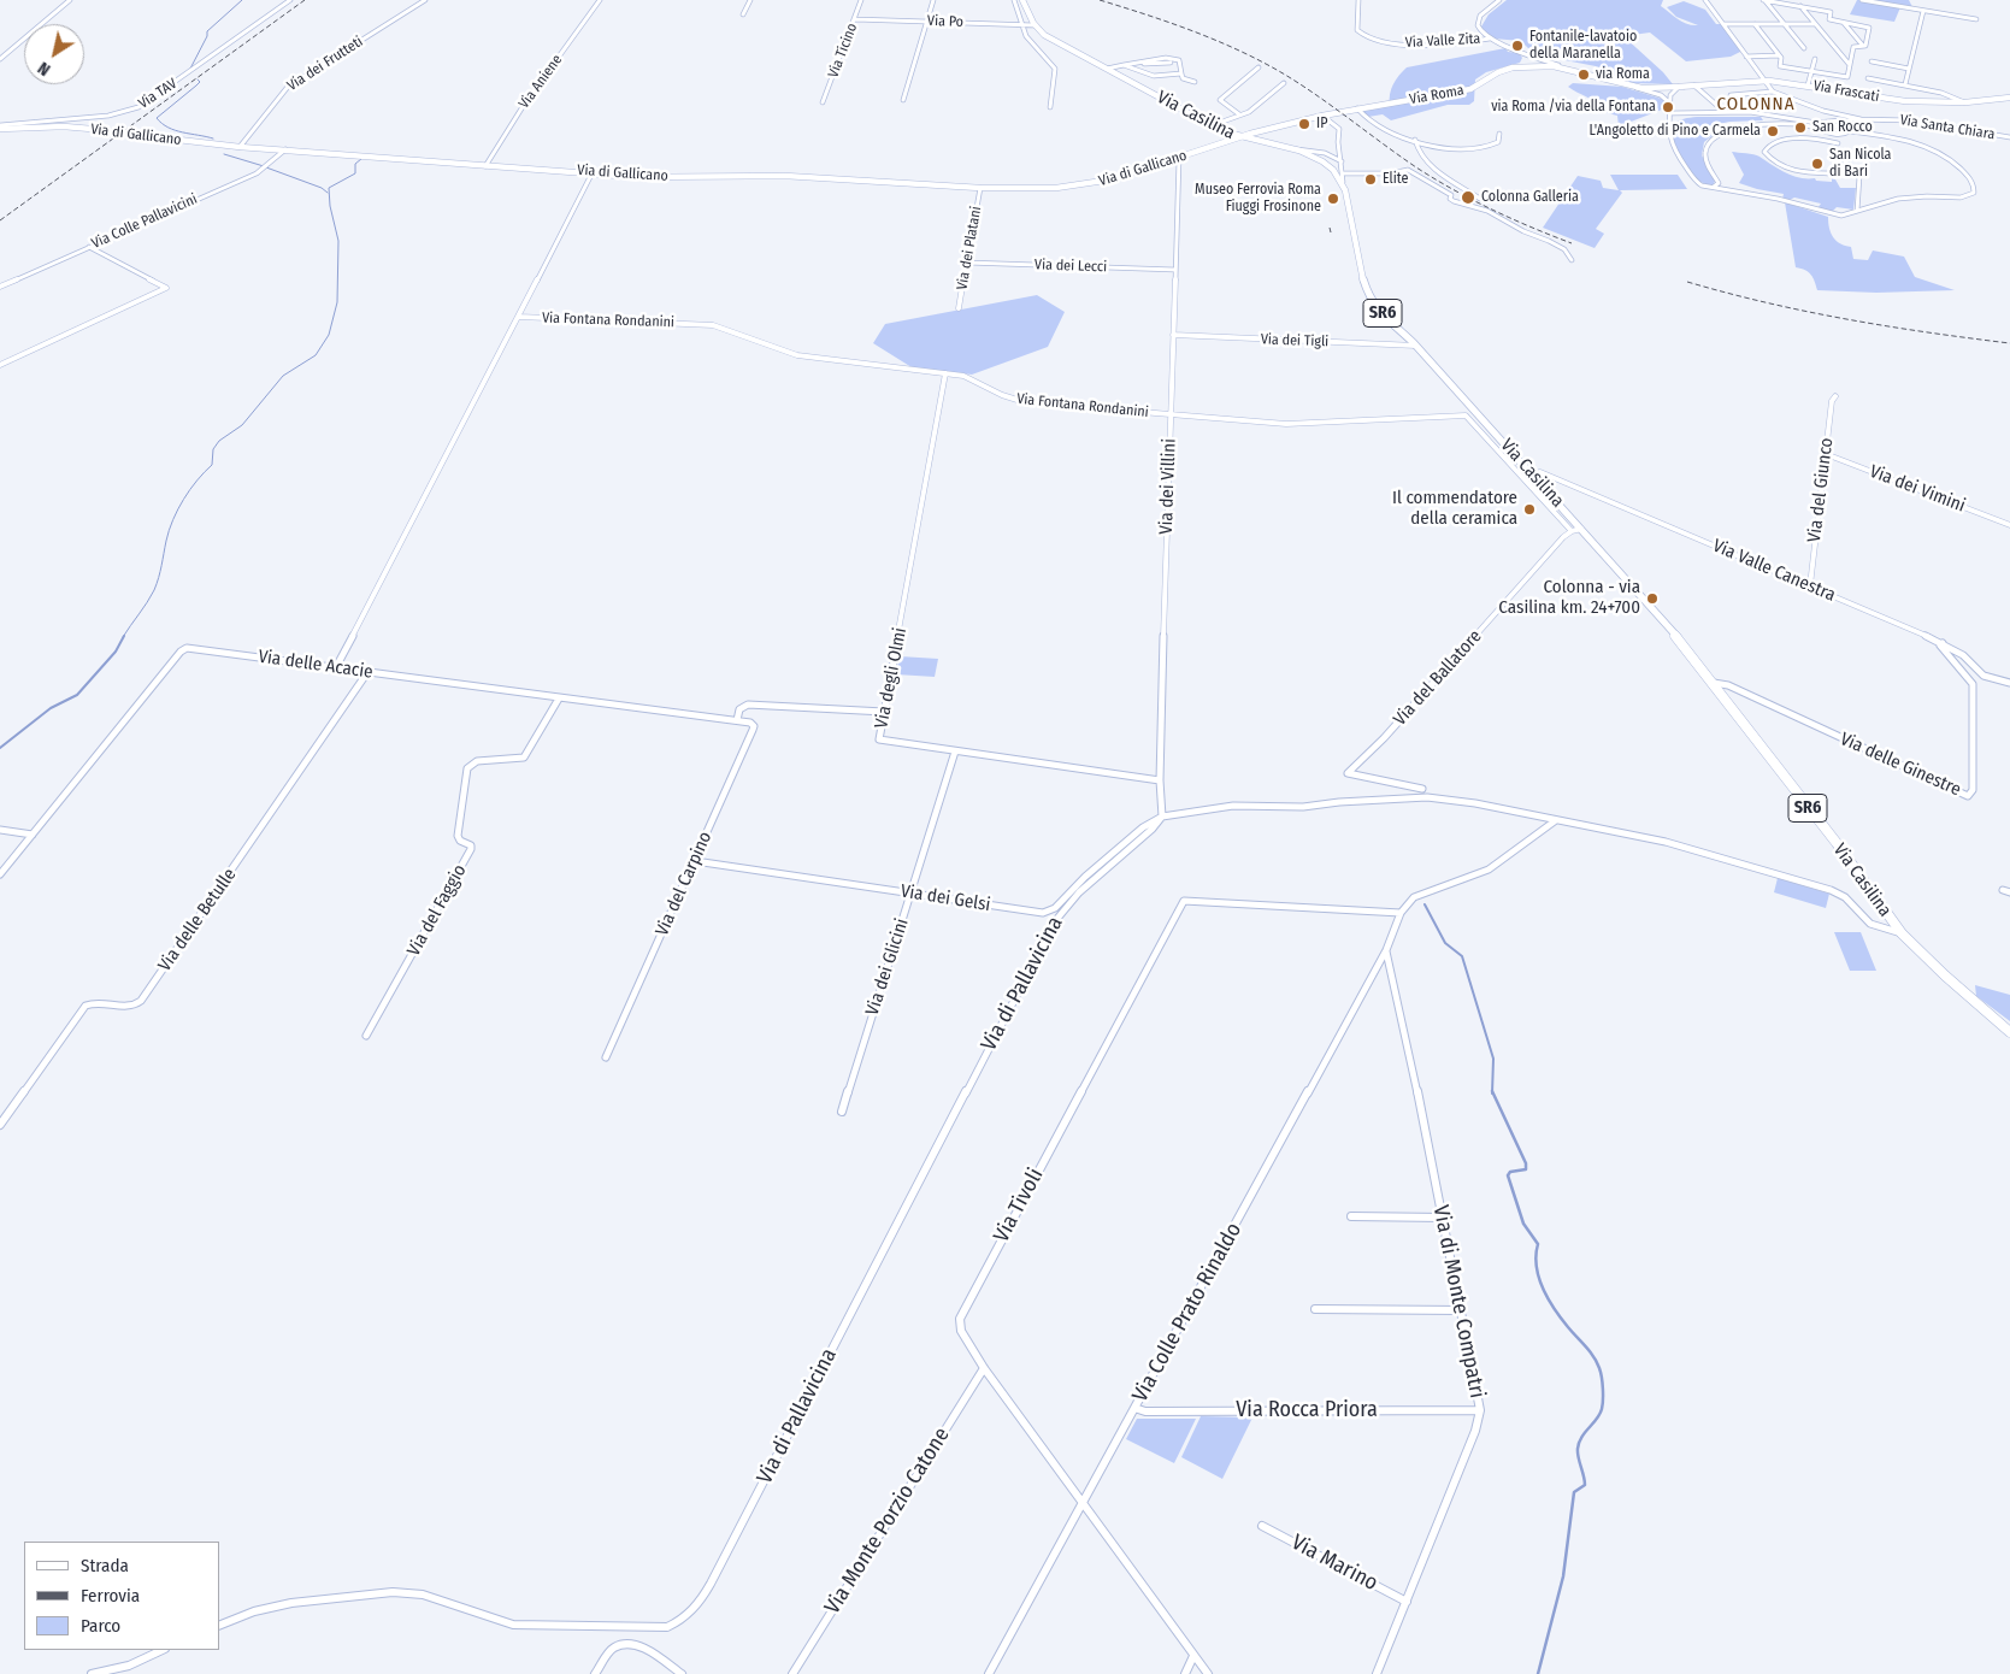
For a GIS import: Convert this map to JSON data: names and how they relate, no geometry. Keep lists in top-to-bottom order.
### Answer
{
  "streets": {
    "street": [
      "Via Po",
      "Via Valle Zita",
      "Via Ticino",
      "Via dei Frutteti",
      "Via Aniene",
      "Via Frascati",
      "Via TAV",
      "Via Roma",
      "Via Casilina",
      "Via Santa Chiara",
      "Via di Gallicano",
      "Via Colle Pallavicini",
      "Via dei Platani",
      "Via dei Lecci",
      "SR6",
      "Via Fontana Rondanini",
      "Via dei Tigli",
      "Via dei Villini",
      "Via dei Vimini",
      "Via del Giunco",
      "Via Valle Canestra",
      "Via delle Acacie",
      "Via degli Olmi",
      "Via del Ballatore",
      "Via delle Ginestre",
      "Via del Carpino",
      "Via dei Gelsi",
      "Via del Faggio",
      "Via delle Betulle",
      "Via dei Glicini",
      "Via di Pallavicina",
      "Via Tivoli",
      "Via di Monte Compatri",
      "Via Colle Prato Rinaldo",
      "Via Rocca Priora",
      "Via Monte Porzio Catone",
      "Via Marino"
    ]
  },
  "crossings": [
    ["Via Po", "Via Ticino"],
    ["Via Po", "Via Casilina"],
    ["Via dei Frutteti", "Via di Gallicano"],
    ["Via Aniene", "Via di Gallicano"],
    ["Via Frascati", "Via Roma"],
    ["Via Frascati", "Via Santa Chiara"],
    ["Via TAV", "Via di Gallicano"],
    ["Via Roma", "Via Casilina"],
    ["Via Roma", "Via di Gallicano"],
    ["Via Casilina", "Via di Gallicano"],
    ["Via Casilina", "Via dei Tigli"],
    ["Via Casilina", "Via Valle Canestra"],
    ["Via Casilina", "Via del Ballatore"],
    ["Via Casilina", "Via delle Ginestre"],
    ["Via di Gallicano", "Via Colle Pallavicini"],
    ["Via di Gallicano", "Via dei Platani"],
    ["Via di Gallicano", "Via dei Villini"],
    ["Via dei Platani", "Via dei Lecci"],
    ["Via dei Lecci", "Via dei Villini"],
    ["Via Fontana Rondanini", "Via dei Villini"],
    ["Via Fontana Rondanini", "Via degli Olmi"],
    ["Via Fontana Rondanini", "Via del Ballatore"],
    ["Via dei Tigli", "Via dei Villini"],
    ["Via dei Villini", "Via degli Olmi"],
    ["Via dei Villini", "Via dei Gelsi"],
    ["Via dei Villini", "Via di Pallavicina"],
    ["Via dei Vimini", "Via del Giunco"],
    ["Via del Giunco", "Via Valle Canestra"],
    ["Via Valle Canestra", "Via delle Ginestre"],
    ["Via delle Acacie", "Via del Carpino"],
    ["Via delle Acacie", "Via del Faggio"],
    ["Via delle Acacie", "Via delle Betulle"],
    ["Via degli Olmi", "Via dei Glicini"],
    ["Via del Carpino", "Via dei Gelsi"],
    ["Via dei Gelsi", "Via dei Glicini"],
    ["Via dei Gelsi", "Via di Pallavicina"],
    ["Via Tivoli", "Via Colle Prato Rinaldo"],
    ["Via Tivoli", "Via Monte Porzio Catone"],
    ["Via di Monte Compatri", "Via Colle Prato Rinaldo"],
    ["Via di Monte Compatri", "Via Rocca Priora"],
    ["Via di Monte Compatri", "Via Marino"],
    ["Via Colle Prato Rinaldo", "Via Rocca Priora"]
  ],
  "districts": ["COLONNA"],
  "places": [
    "Fontanile-lavatoio della Maranella",
    "via Roma",
    "via Roma /via della Fontana",
    "IP",
    "San Rocco",
    "L'Angoletto di Pino e Carmela",
    "San Nicola di Bari",
    "Elite",
    "Colonna Galleria",
    "Museo Ferrovia Roma Fiuggi Frosinone",
    "Il commendatore della ceramica",
    "Colonna - via Casilina km. 24+700"
  ],
  "legend": ["Strada", "Ferrovia", "Parco"],
  "north": "bottom left"
}
